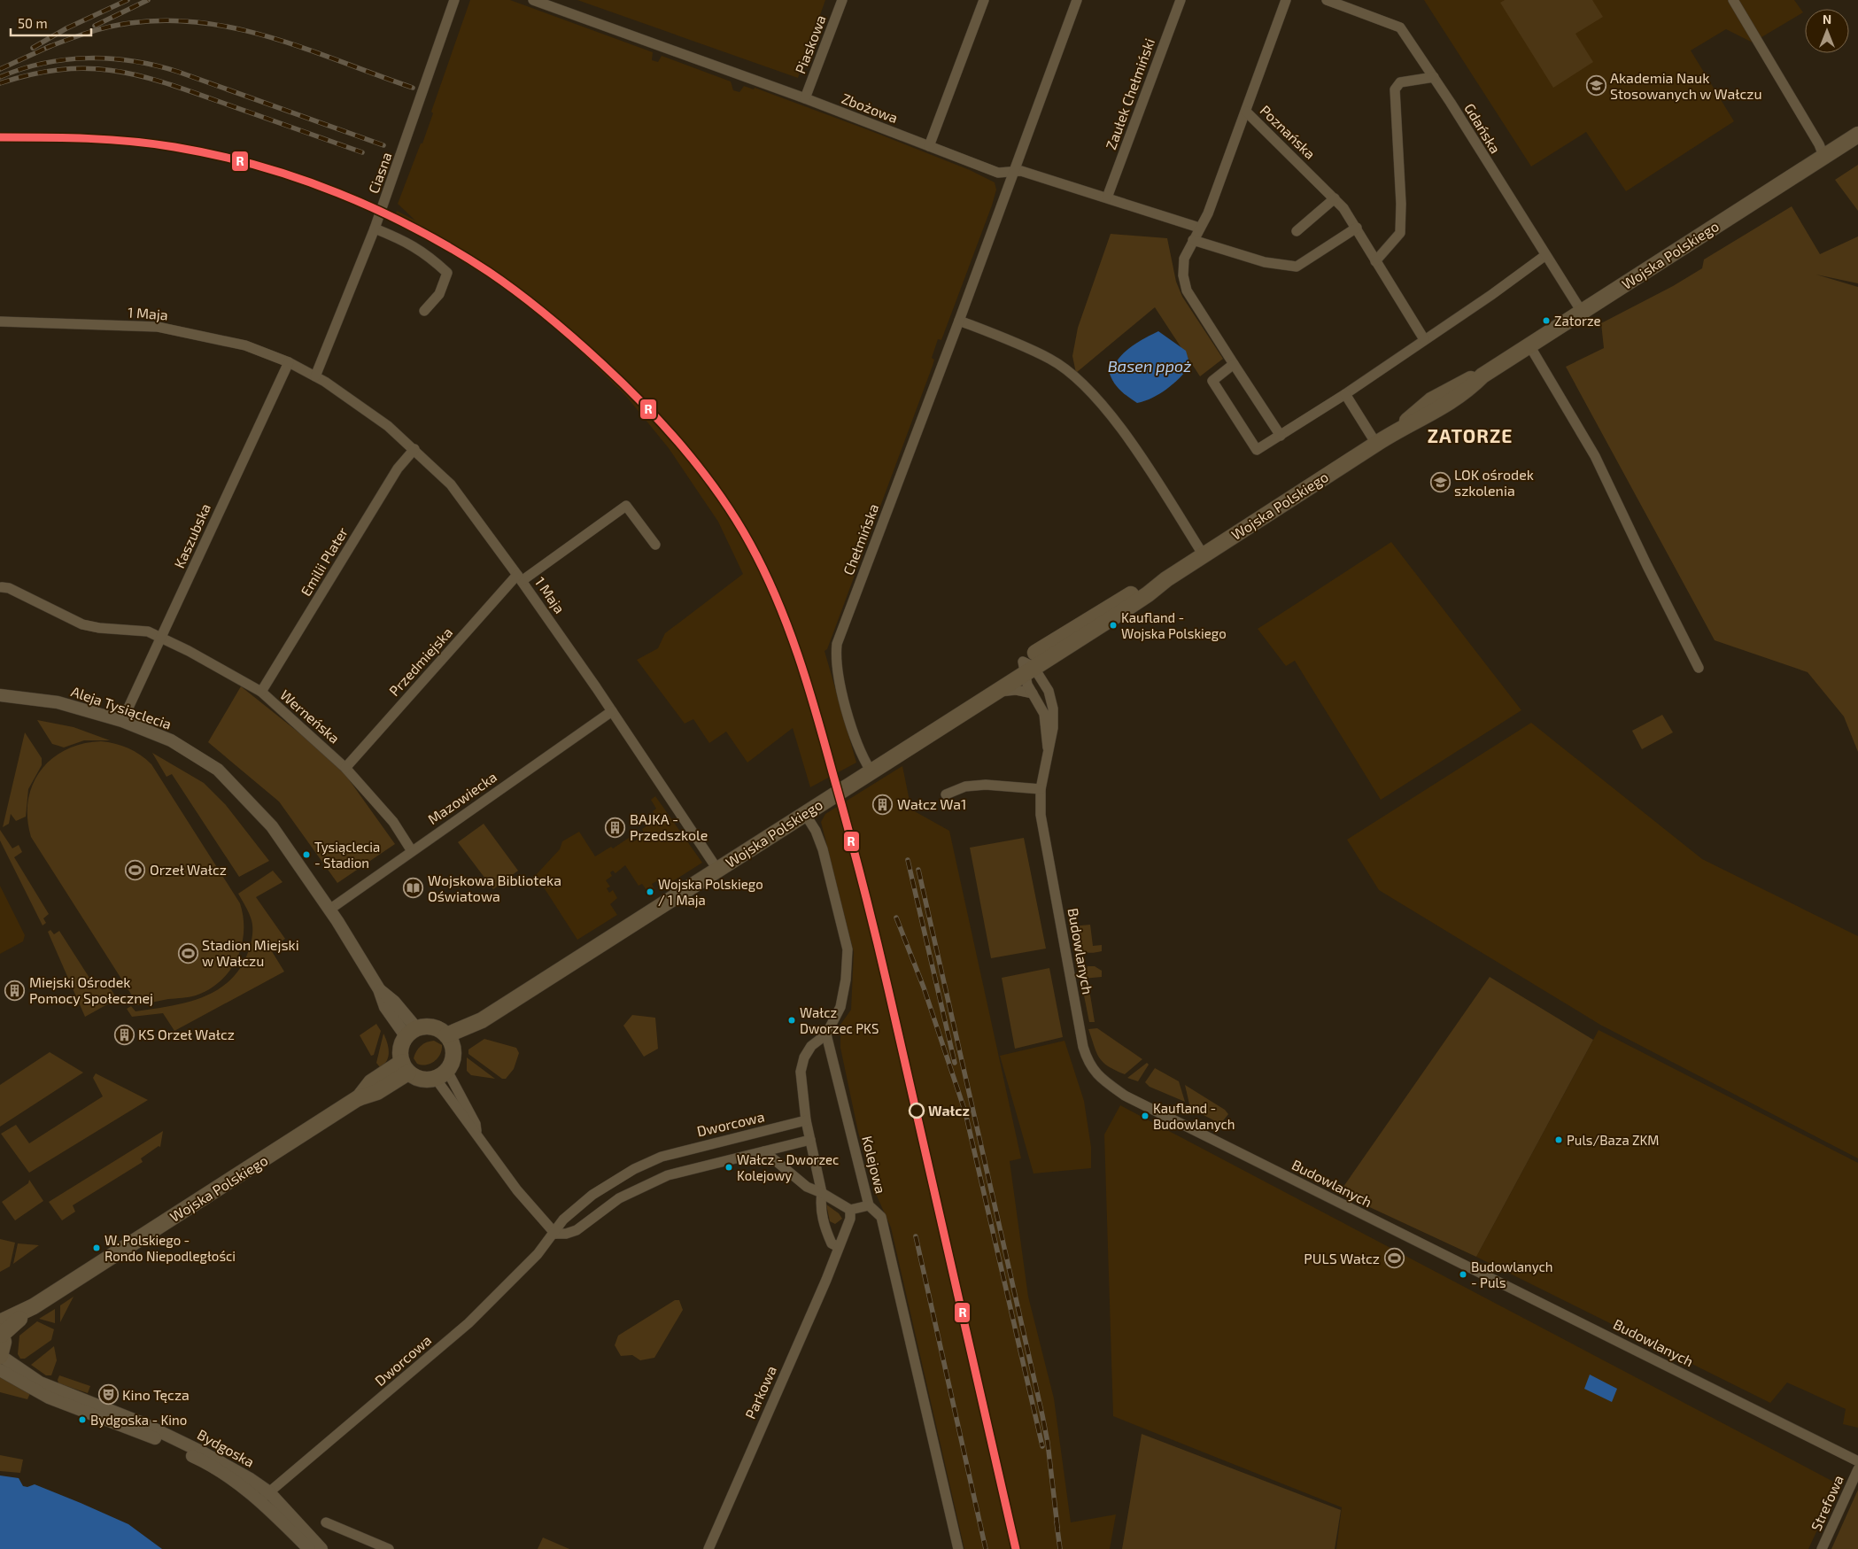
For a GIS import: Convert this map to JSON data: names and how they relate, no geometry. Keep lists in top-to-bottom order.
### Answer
{
  "streets": {
    "main road": ["Wojska Polskiego"],
    "street": [
      "Piaskowa",
      "Zaułek Chełmiński",
      "Zbożowa",
      "Gdańska",
      "Poznańska",
      "Ciasna",
      "1 Maja",
      "Kaszubska",
      "Chełmińska",
      "Emilii Plater",
      "Przedmiejska",
      "Aleja Tysiąclecia",
      "Werneńska",
      "Mazowiecka",
      "Budowlanych",
      "Dworcowa",
      "Kolejowa",
      "Parkowa",
      "Bydgoska",
      "Strefowa"
    ]
  },
  "crossings": [
    ["Piaskowa", "Zbożowa"],
    ["Zaułek Chełmiński", "Zbożowa"],
    ["Zbożowa", "Poznańska"],
    ["Zbożowa", "Chełmińska"],
    ["Gdańska", "Wojska Polskiego"],
    ["Ciasna", "1 Maja"],
    ["Wojska Polskiego", "1 Maja"],
    ["Wojska Polskiego", "Chełmińska"],
    ["Wojska Polskiego", "Aleja Tysiąclecia"],
    ["Wojska Polskiego", "Budowlanych"],
    ["1 Maja", "Kaszubska"],
    ["1 Maja", "Emilii Plater"],
    ["1 Maja", "Przedmiejska"],
    ["1 Maja", "Mazowiecka"],
    ["Kaszubska", "Aleja Tysiąclecia"],
    ["Kaszubska", "Werneńska"],
    ["Emilii Plater", "Werneńska"],
    ["Przedmiejska", "Werneńska"],
    ["Aleja Tysiąclecia", "Mazowiecka"],
    ["Werneńska", "Mazowiecka"],
    ["Dworcowa", "Bydgoska"]
  ],
  "districts": ["ZATORZE"],
  "water": ["Basen ppoż"],
  "places": {
    "school or university": ["Akademia Nauk Stosowanych w Wałczu", "LOK ośrodek szkolenia"],
    "other": [
      "Zatorze",
      "Kaufland - Wojska Polskiego",
      "Tysiąclecia - Stadion",
      "Wojska Polskiego / 1 Maja",
      "Wałcz Dworzec PKS",
      "Wałcz",
      "Kaufland - Budowlanych",
      "Puls/Baza ZKM",
      "Wałcz - Dworzec Kolejowy",
      "W. Polskiego - Rondo Niepodległości",
      "Budowlanych - Puls",
      "Bydgoska - Kino"
    ],
    "building": [
      "Wałcz Wa1",
      "BAJKA - Przedszkole",
      "Miejski Ośrodek Pomocy Społecznej",
      "KS Orzeł Wałcz"
    ],
    "sports": ["Orzeł Wałcz", "Stadion Miejski w Wałczu", "PULS Wałcz"],
    "library": ["Wojskowa Biblioteka Oświatowa"],
    "theatre": ["Kino Tęcza"]
  },
  "lines": ["transit line R"],
  "scale_bar": "50 m",
  "north": "top"
}
